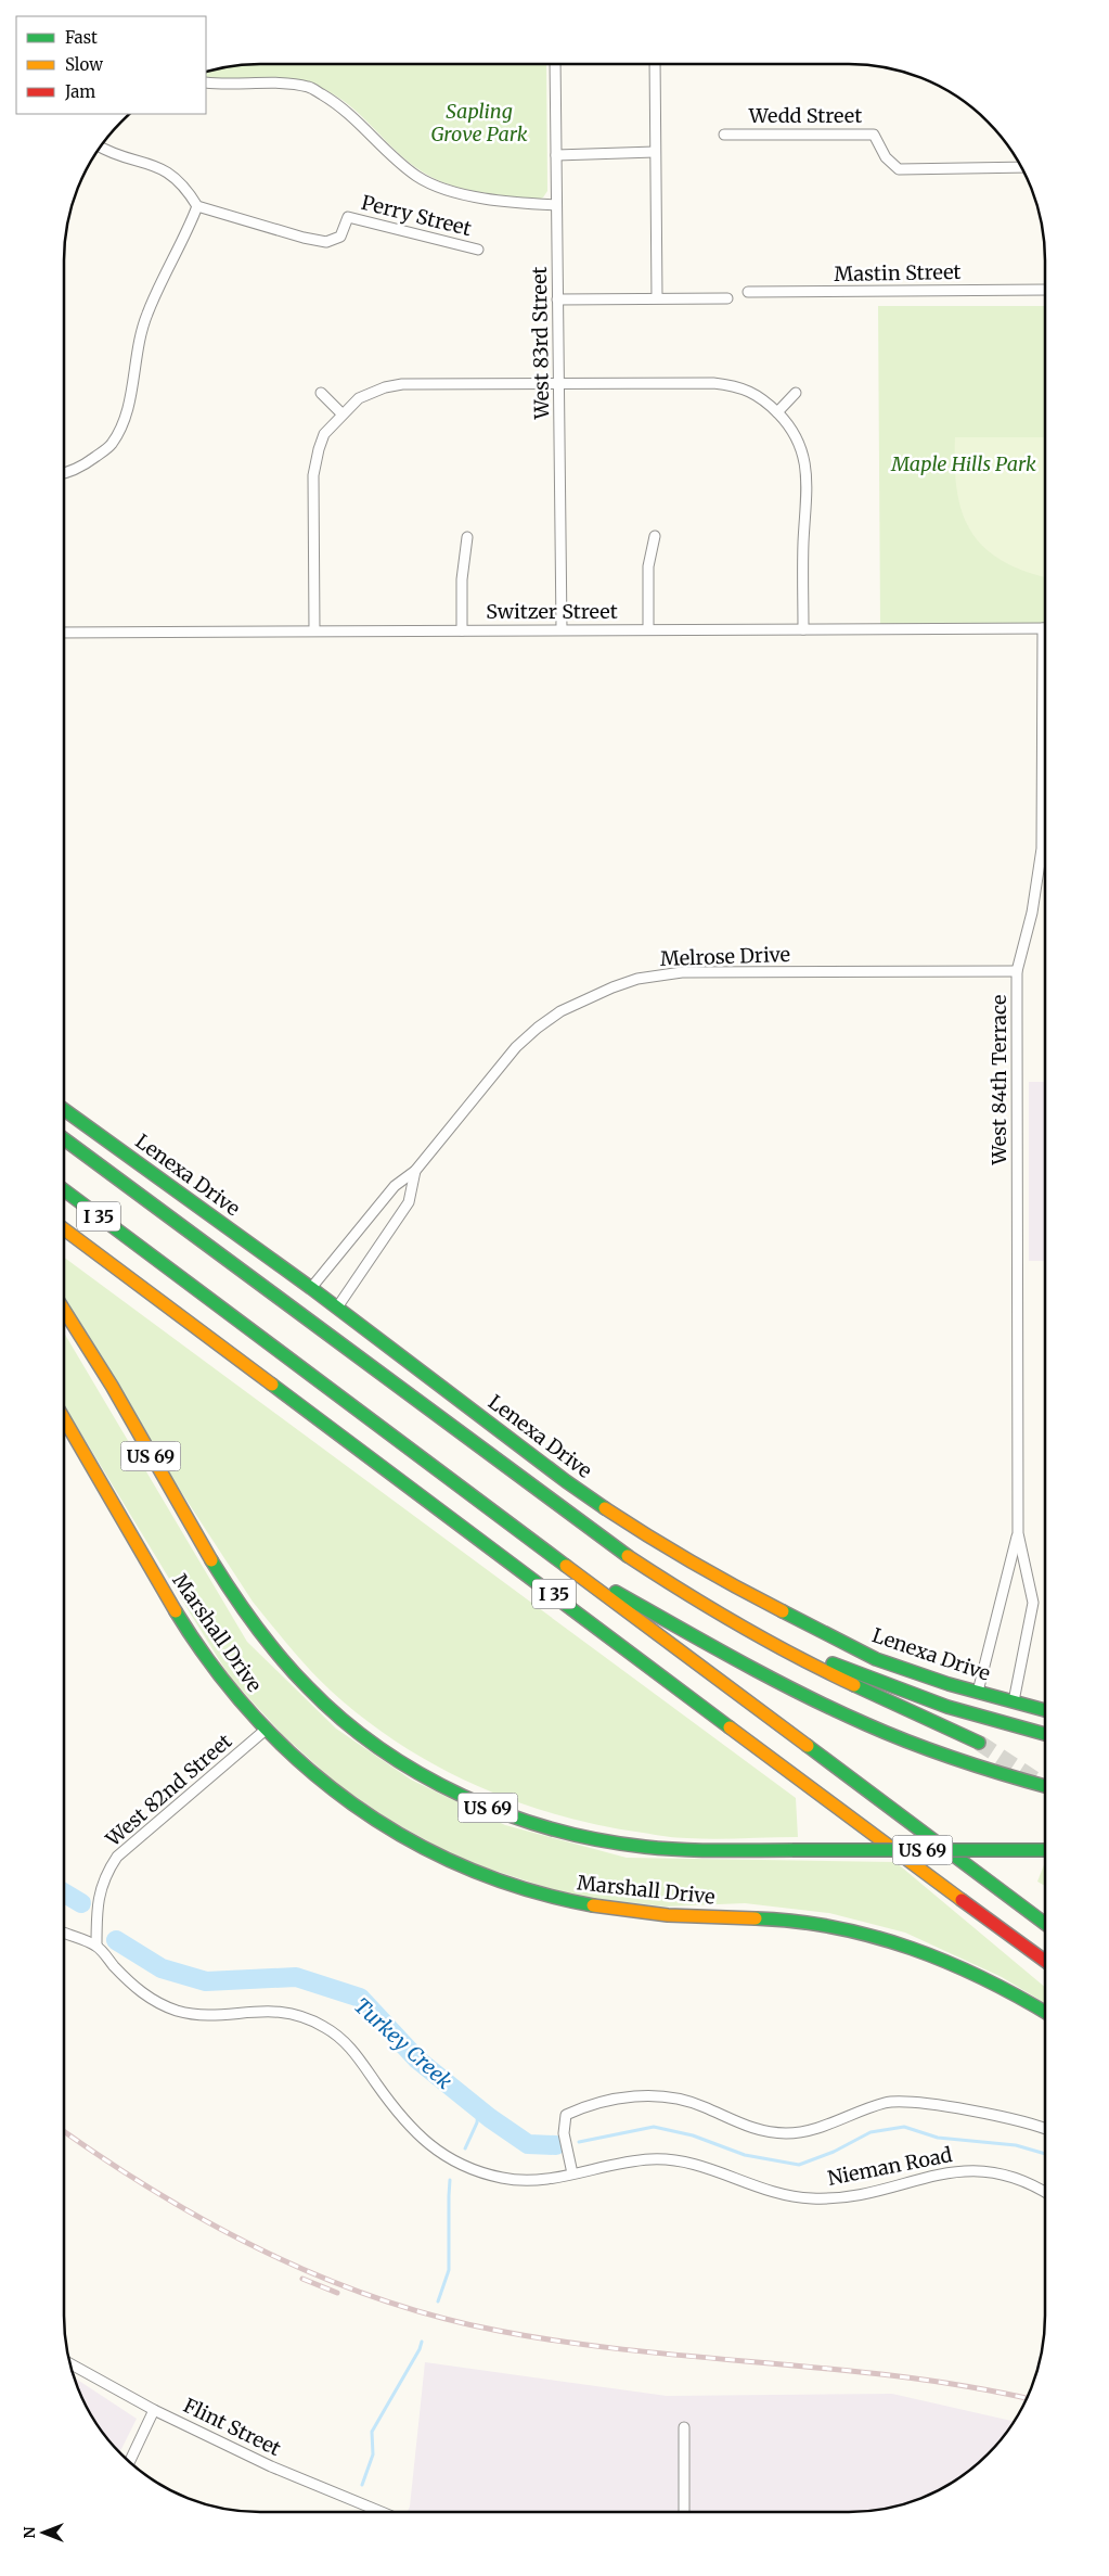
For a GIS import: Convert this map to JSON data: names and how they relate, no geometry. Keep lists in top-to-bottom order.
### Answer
{
  "streets": {
    "main road": [
      "Lenexa Drive",
      "I 35",
      "US 69",
      "Marshall Drive"
    ],
    "street": [
      "Wedd Street",
      "Perry Street",
      "Mastin Street",
      "West 83rd Street",
      "Switzer Street",
      "Melrose Drive",
      "West 84th Terrace",
      "West 82nd Street",
      "Nieman Road",
      "Flint Street"
    ]
  },
  "crossings": [
    ["West 83rd Street", "Switzer Street"],
    ["Melrose Drive", "West 84th Terrace"],
    ["Melrose Drive", "Lenexa Drive"],
    ["West 84th Terrace", "Lenexa Drive"],
    ["Marshall Drive", "West 82nd Street"],
    ["West 82nd Street", "Nieman Road"]
  ],
  "water": ["Turkey Creek"],
  "parks": ["Sapling Grove Park", "Maple Hills Park"],
  "legend": ["Fast", "Slow", "Jam"],
  "north": "left"
}
